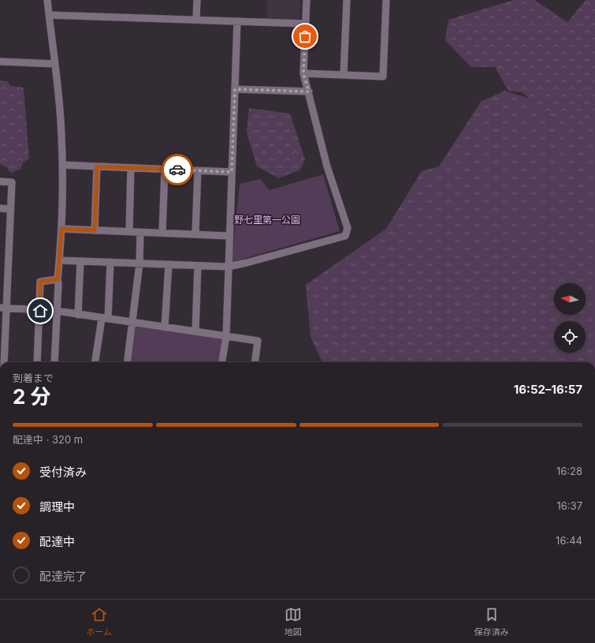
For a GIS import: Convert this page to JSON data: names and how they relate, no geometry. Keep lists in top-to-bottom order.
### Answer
{
  "parks": ["野七里第一公園"],
  "north": "left",
  "page": {
    "heading": ["2 分", "到着まで", "16:52–16:57"],
    "bar": "配達中 · 320 m",
    "list": [
      ["受付済み", "16:28"],
      ["調理中", "16:37"],
      ["配達中", "16:44"],
      "配達完了"
    ],
    "tabs": ["ホーム", "地図", "保存済み"]
  }
}
